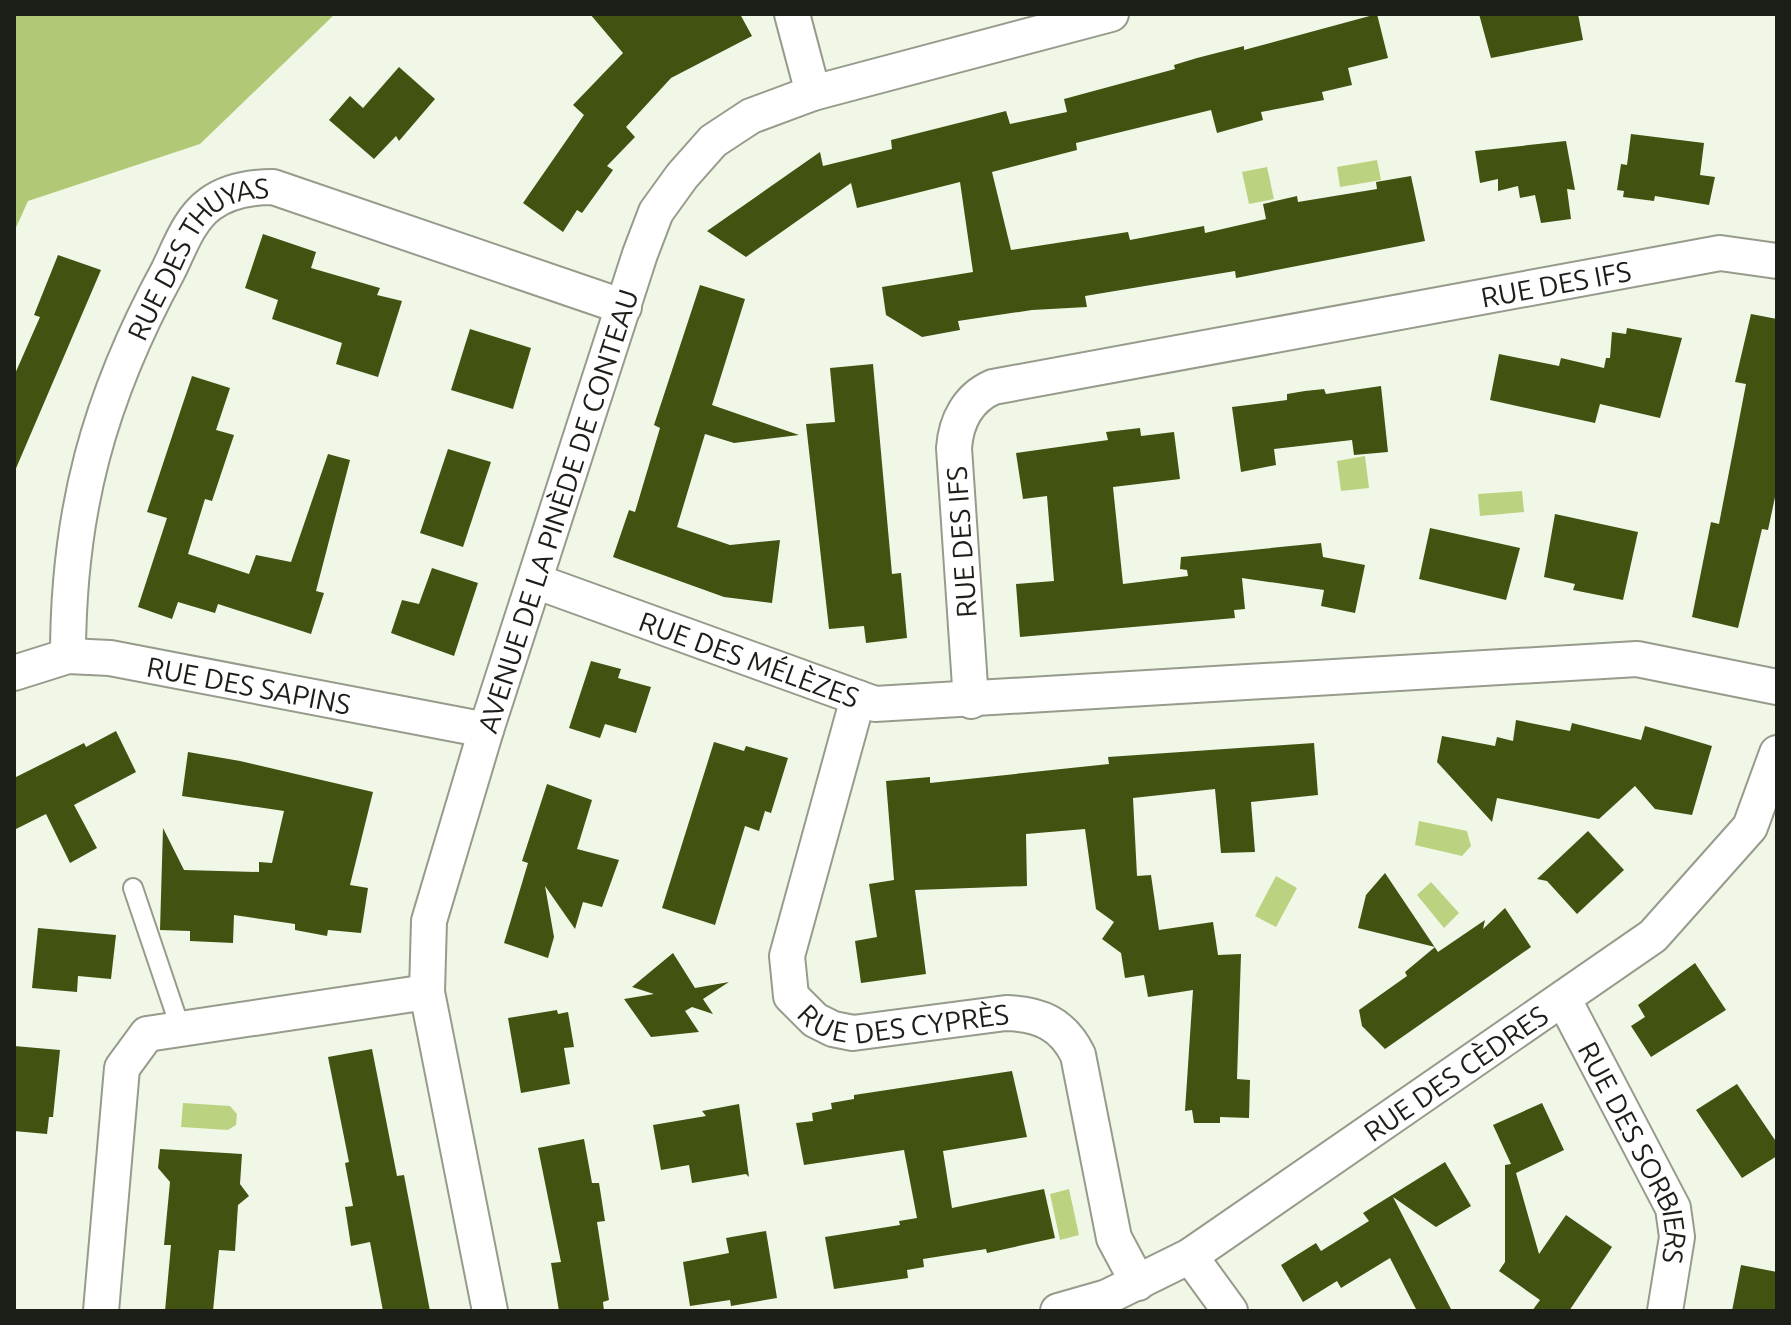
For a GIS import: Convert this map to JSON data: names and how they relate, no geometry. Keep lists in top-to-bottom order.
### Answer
{
  "streets": {
    "street": [
      "RUE DES THUYAS",
      "RUE DES IFS",
      "AVENUE DE LA PINÈDE DE CONTEAU",
      "RUE DES MÉLÈZES",
      "RUE DES SAPINS",
      "RUE DES CYPRÈS",
      "RUE DES CÈDRES",
      "RUE DES SORBIERS"
    ]
  },
  "crossings": [
    ["RUE DES THUYAS", "AVENUE DE LA PINÈDE DE CONTEAU"],
    ["RUE DES THUYAS", "RUE DES SAPINS"],
    ["RUE DES IFS", "RUE DES MÉLÈZES"],
    ["AVENUE DE LA PINÈDE DE CONTEAU", "RUE DES MÉLÈZES"],
    ["AVENUE DE LA PINÈDE DE CONTEAU", "RUE DES SAPINS"],
    ["RUE DES MÉLÈZES", "RUE DES CYPRÈS"],
    ["RUE DES CYPRÈS", "RUE DES CÈDRES"],
    ["RUE DES CÈDRES", "RUE DES SORBIERS"]
  ]
}
